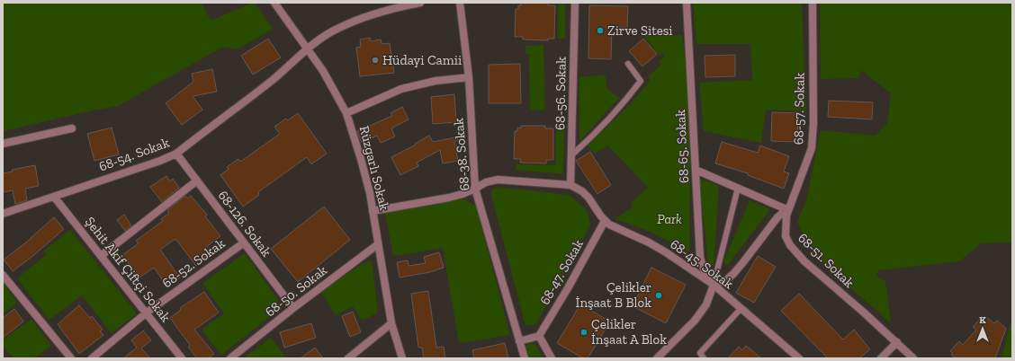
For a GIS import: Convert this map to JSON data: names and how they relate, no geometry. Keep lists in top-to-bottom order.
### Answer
{
  "streets": {
    "street": [
      "68-56. Sokak",
      "68-57. Sokak",
      "68-65. Sokak",
      "68-54. Sokak",
      "68-38. Sokak",
      "Rüzgarlı Sokak",
      "68-126. Sokak",
      "68-51. Sokak",
      "68-52. Sokak",
      "68-45. Sokak",
      "Şehit Akif Çiftçi Sokak",
      "68-47. Sokak",
      "68-50. Sokak"
    ]
  },
  "crossings": [
    ["68-56. Sokak", "68-45. Sokak"],
    ["68-57. Sokak", "68-51. Sokak"],
    ["68-65. Sokak", "68-45. Sokak"],
    ["68-54. Sokak", "Rüzgarlı Sokak"],
    ["68-54. Sokak", "68-126. Sokak"],
    ["68-54. Sokak", "Şehit Akif Çiftçi Sokak"],
    ["Rüzgarlı Sokak", "68-50. Sokak"],
    ["68-126. Sokak", "68-52. Sokak"],
    ["68-126. Sokak", "68-50. Sokak"],
    ["68-52. Sokak", "Şehit Akif Çiftçi Sokak"],
    ["68-45. Sokak", "68-47. Sokak"]
  ],
  "parks": ["Park"],
  "places": [
    "Zirve Sitesi",
    "Hüdayi Camii",
    "Çelikler İnşaat B Blok",
    "Çelikler İnşaat A Blok"
  ],
  "north": "top"
}
